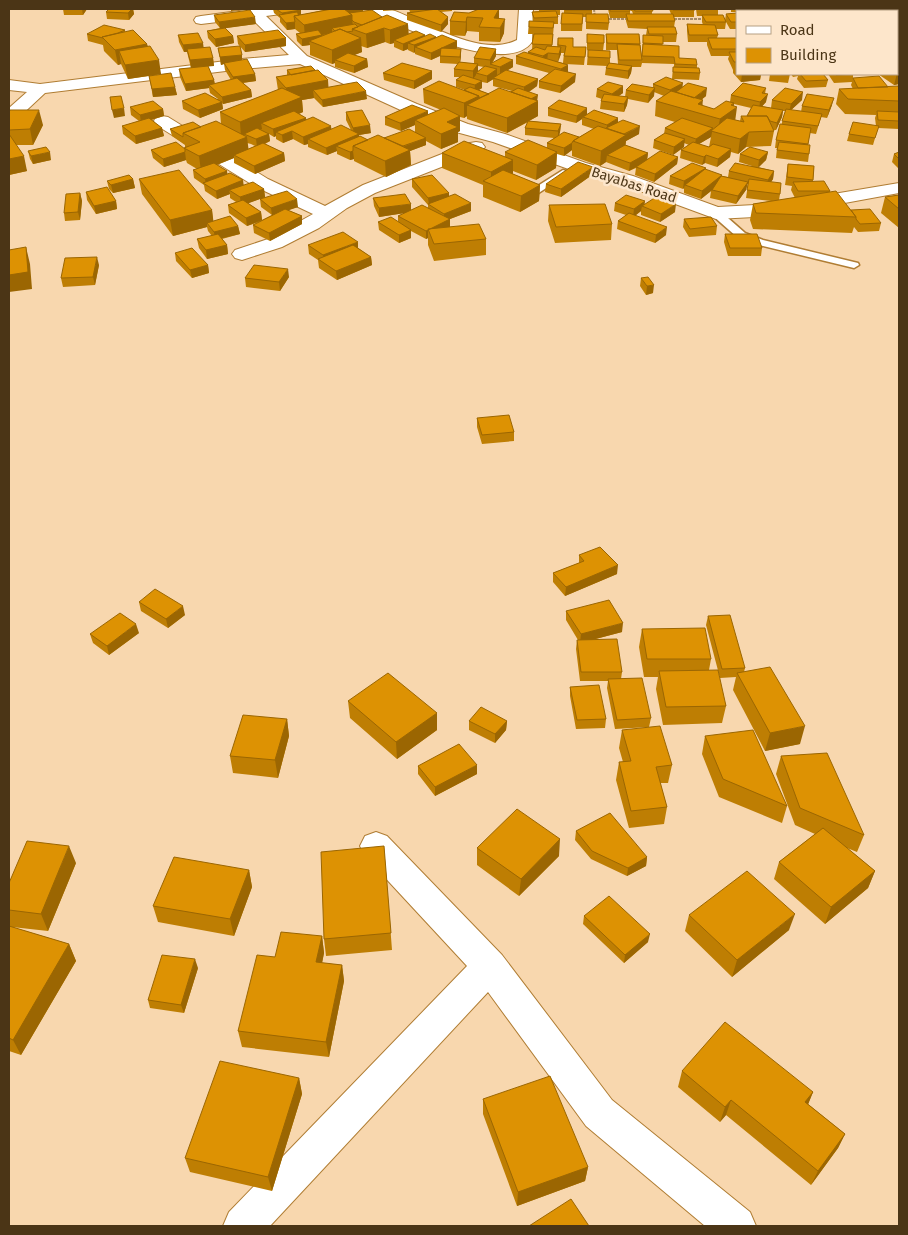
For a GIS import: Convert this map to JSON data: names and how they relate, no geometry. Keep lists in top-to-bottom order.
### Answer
{
  "streets": {
    "street": ["Bayabas Road"]
  },
  "legend": ["Road", "Building"]
}
